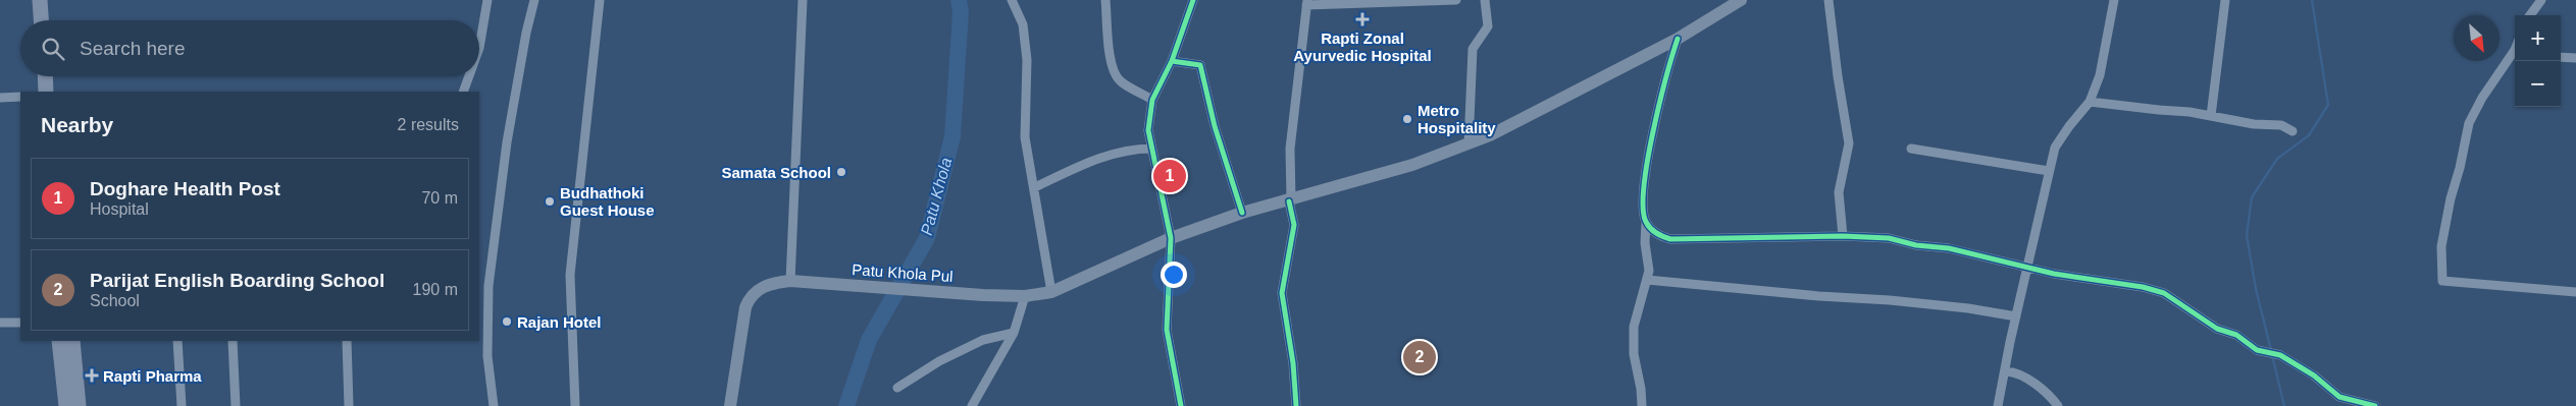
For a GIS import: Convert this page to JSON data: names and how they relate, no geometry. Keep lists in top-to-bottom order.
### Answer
{
  "streets": {
    "main road": ["Patu Khola Pul"]
  },
  "water": ["Patu Khola"],
  "places": {
    "health": ["Rapti Zonal Ayurvedic Hospital", "Rapti Pharma"],
    "other": [
      "Metro Hospitality",
      "Samata School",
      "Budhathoki Guest House",
      "Rajan Hotel"
    ]
  },
  "north": "bottom right",
  "page": {
    "map_buttons": ["+", "−"],
    "search": "Search here",
    "heading": ["Nearby", "2 results"],
    "pins": ["1", "2"],
    "list": [
      {
        "mark": "1",
        "name": "Doghare Health Post",
        "note": "Hospital",
        "value": "70 m"
      },
      {
        "mark": "2",
        "name": "Parijat English Boarding School",
        "note": "School",
        "value": "190 m"
      }
    ]
  }
}
